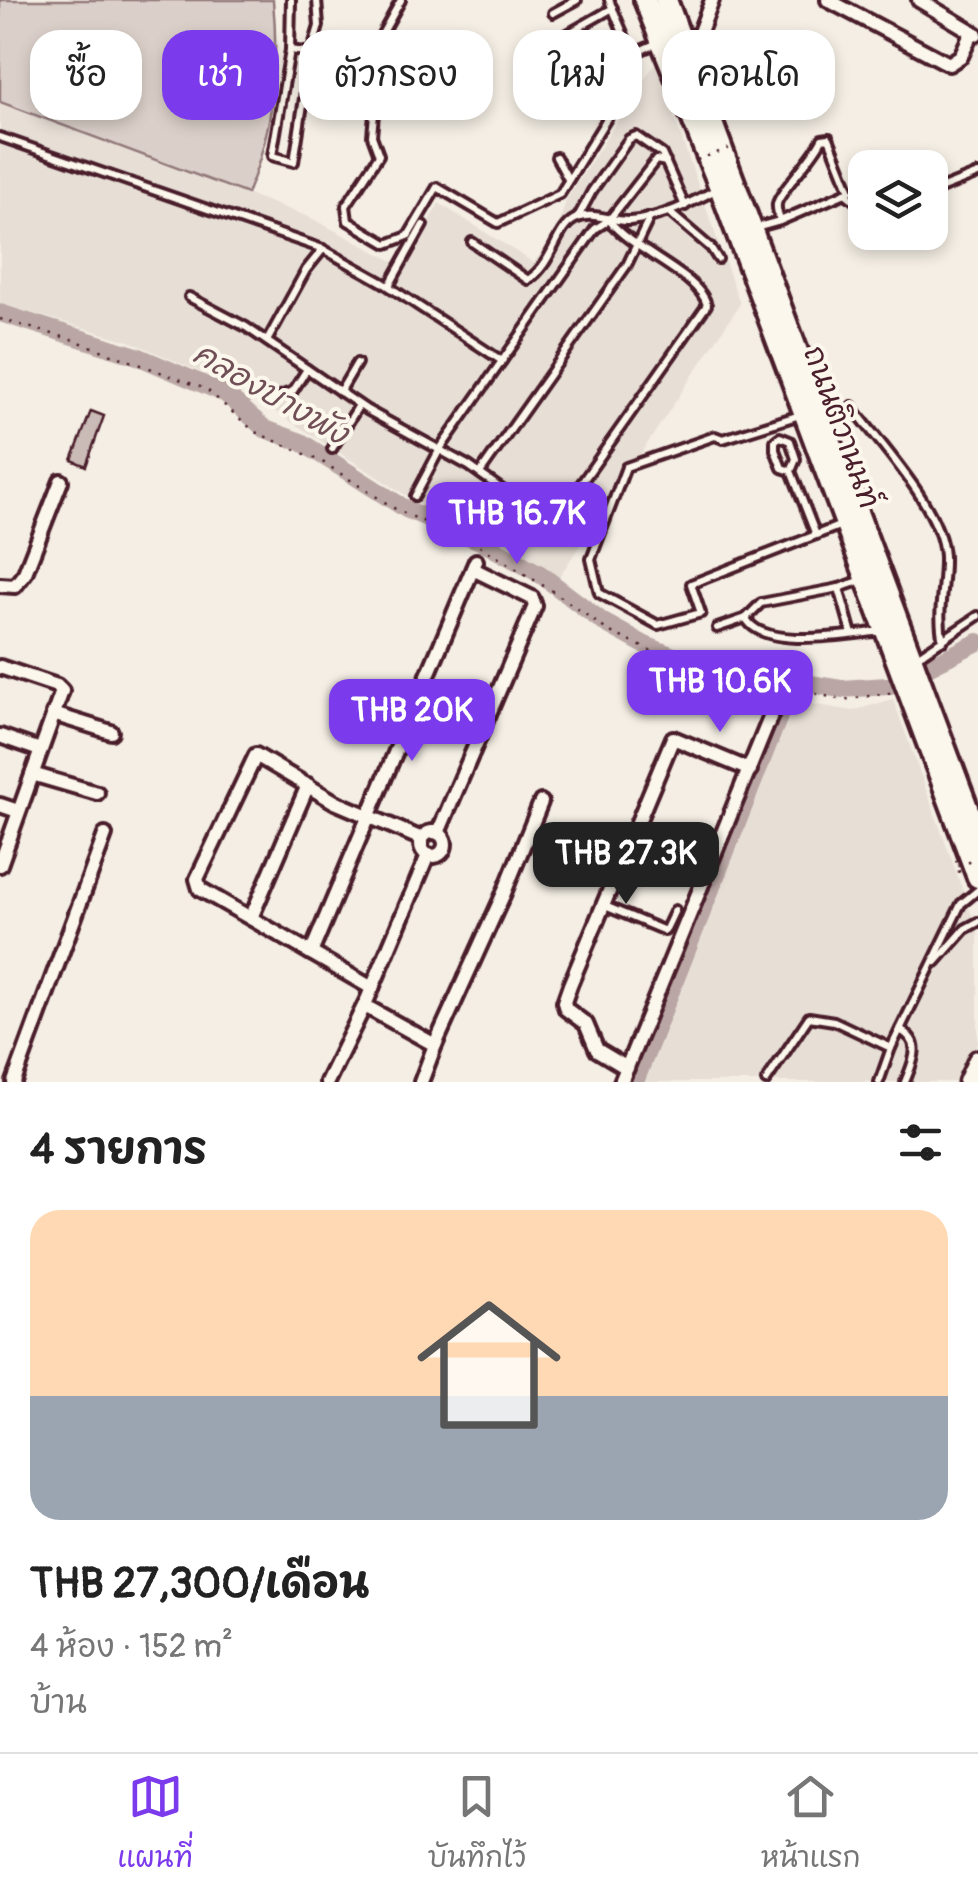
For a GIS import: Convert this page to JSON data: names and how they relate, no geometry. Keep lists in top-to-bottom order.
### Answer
{
  "streets": {
    "main road": ["ถนนติวานนท์"]
  },
  "water": ["คลองบางพัง"],
  "page": {
    "chip": [
      "ซื้อ",
      "เช่า",
      "ตัวกรอง",
      "ใหม่",
      "คอนโด"
    ],
    "price": [
      "THB 16.7K",
      "THB 10.6K",
      "THB 20K",
      "THB 27.3K"
    ],
    "heading": "4 รายการ",
    "list": [
      {
        "name": "THB 27,300/เดือน",
        "note": "4 ห้อง · 152 m² · บ้าน"
      }
    ],
    "tabs": ["แผนที่", "บันทึกไว้", "หน้าแรก"]
  }
}
